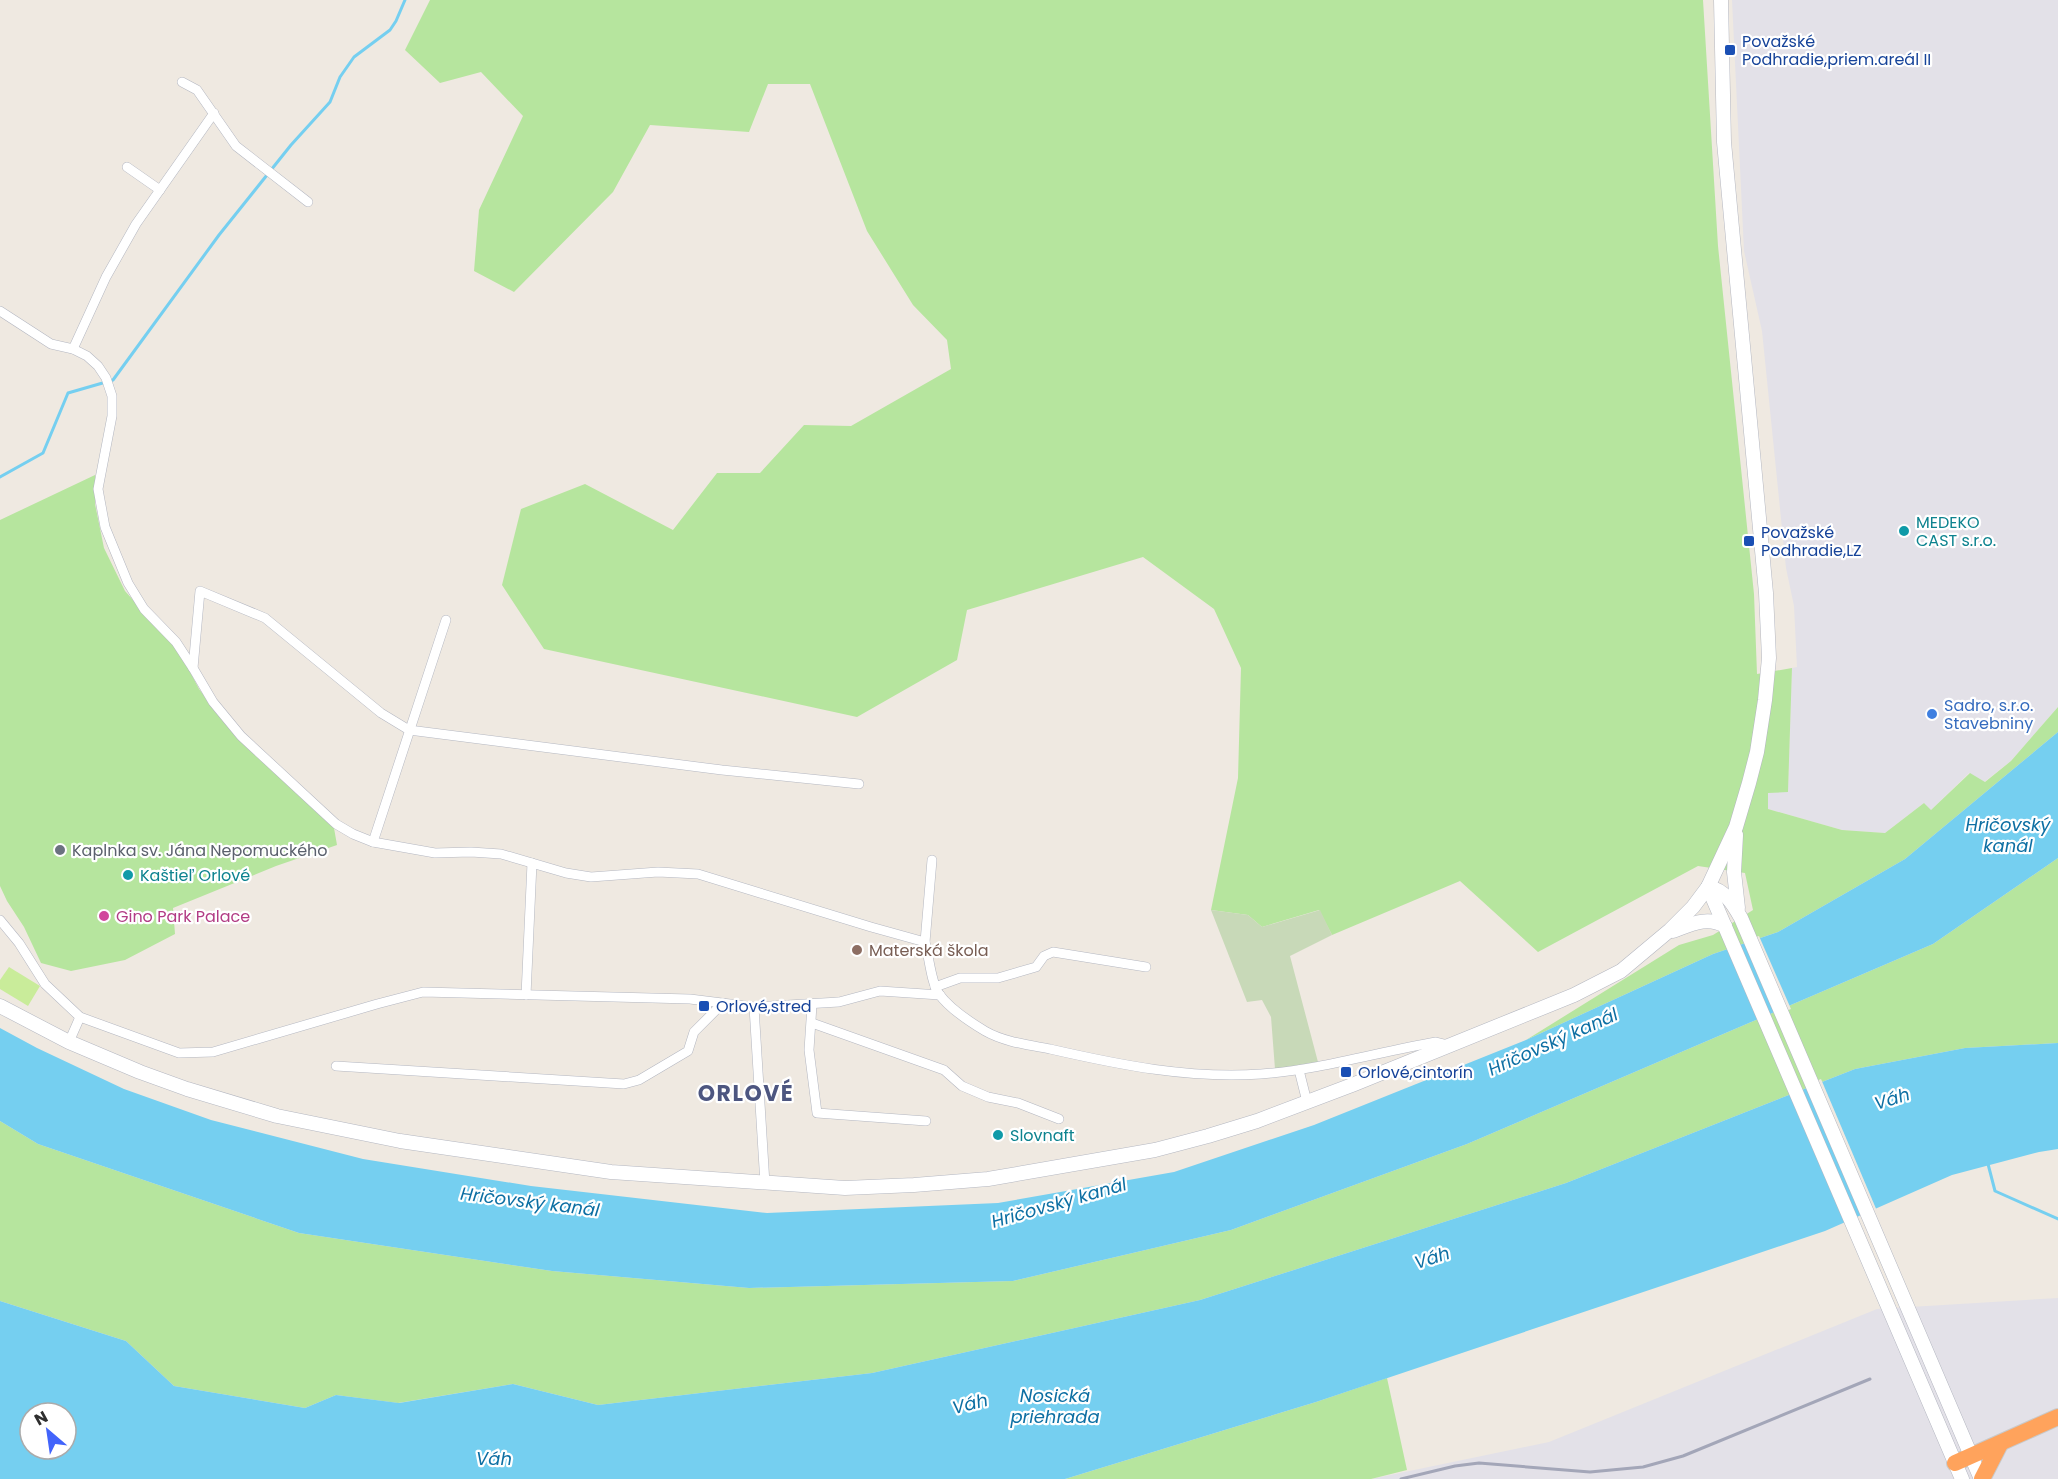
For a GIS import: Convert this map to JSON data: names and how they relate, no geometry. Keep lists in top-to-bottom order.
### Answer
{
  "districts": ["ORLOVÉ"],
  "water": ["Hričovský kanál", "Váh", "Nosická priehrada"],
  "places": {
    "transit": [
      "Považské Podhradie,priem.areál II",
      "Považské Podhradie,LZ",
      "Orlové,stred",
      "Orlové,cintorín"
    ],
    "other": [
      "MEDEKO CAST s.r.o.",
      "Sadro, s.r.o. Stavebniny",
      "Kaplnka sv. Jána Nepomuckého",
      "Kaštieľ Orlové",
      "Gino Park Palace",
      "Materská škola",
      "Slovnaft"
    ]
  },
  "north": "top left"
}
